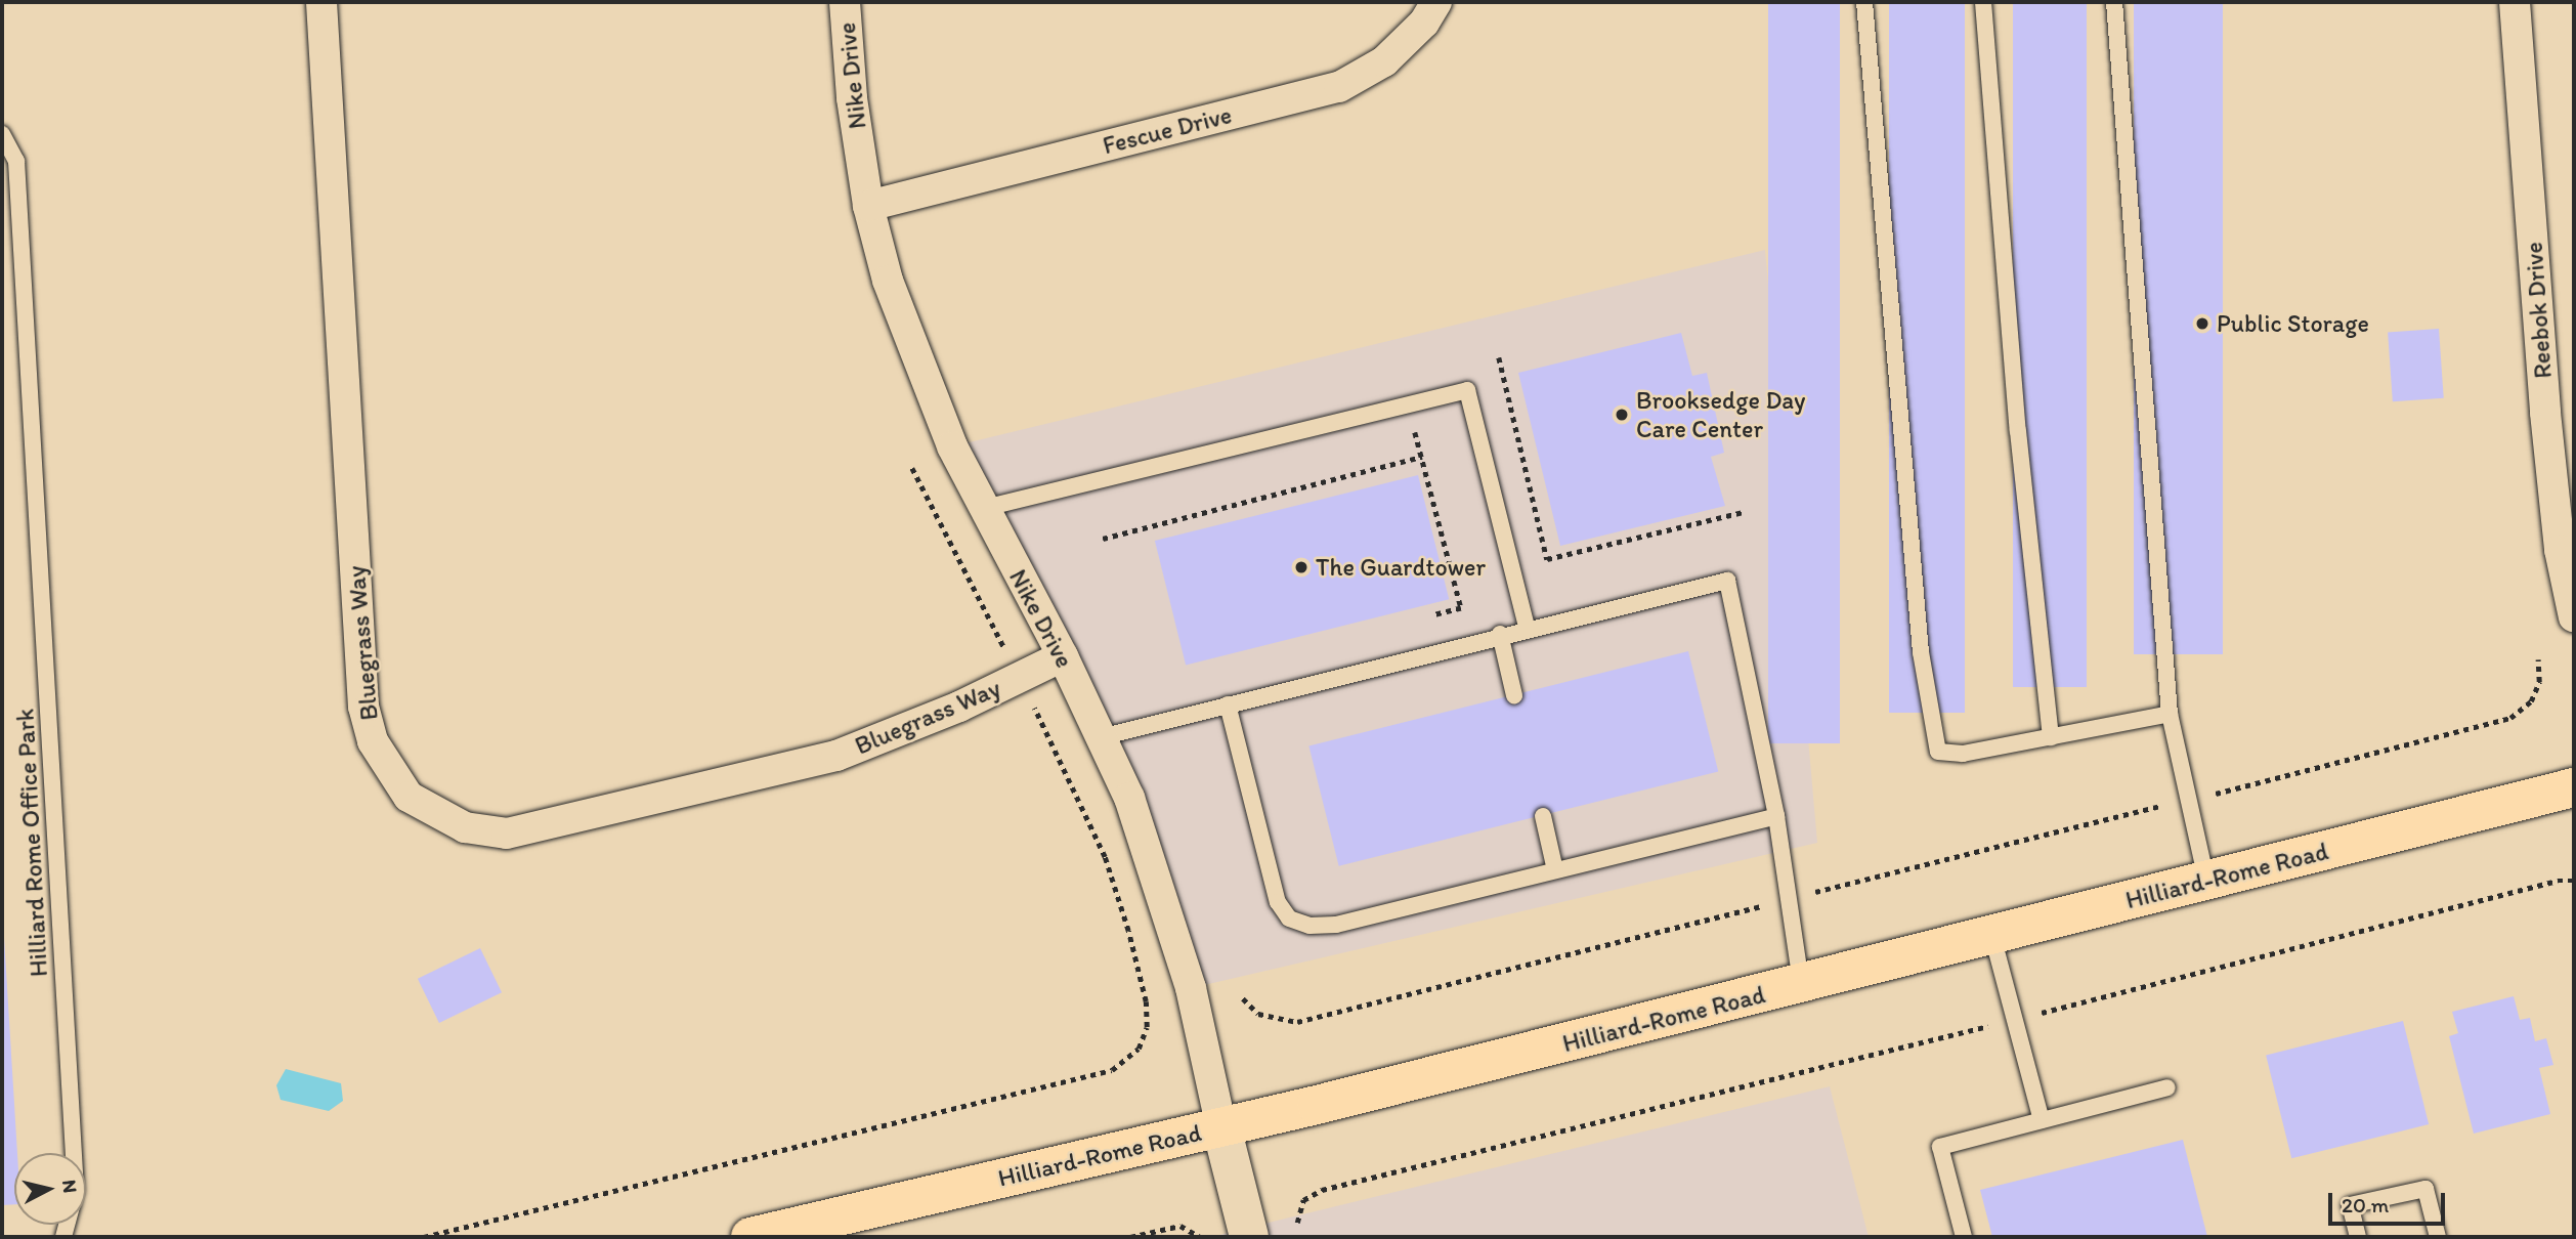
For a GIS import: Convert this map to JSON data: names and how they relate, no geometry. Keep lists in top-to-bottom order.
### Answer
{
  "streets": {
    "main road": ["Hilliard-Rome Road"],
    "street": [
      "Nike Drive",
      "Fescue Drive",
      "Reebok Drive",
      "Bluegrass Way"
    ],
    "lane": ["Hilliard Rome Office Park"]
  },
  "crossings": [
    ["Nike Drive", "Fescue Drive"],
    ["Nike Drive", "Bluegrass Way"],
    ["Nike Drive", "Hilliard-Rome Road"]
  ],
  "places": ["Public Storage", "Brooksedge Day Care Center", "The Guardtower"],
  "scale_bar": "20 m",
  "north": "right"
}
